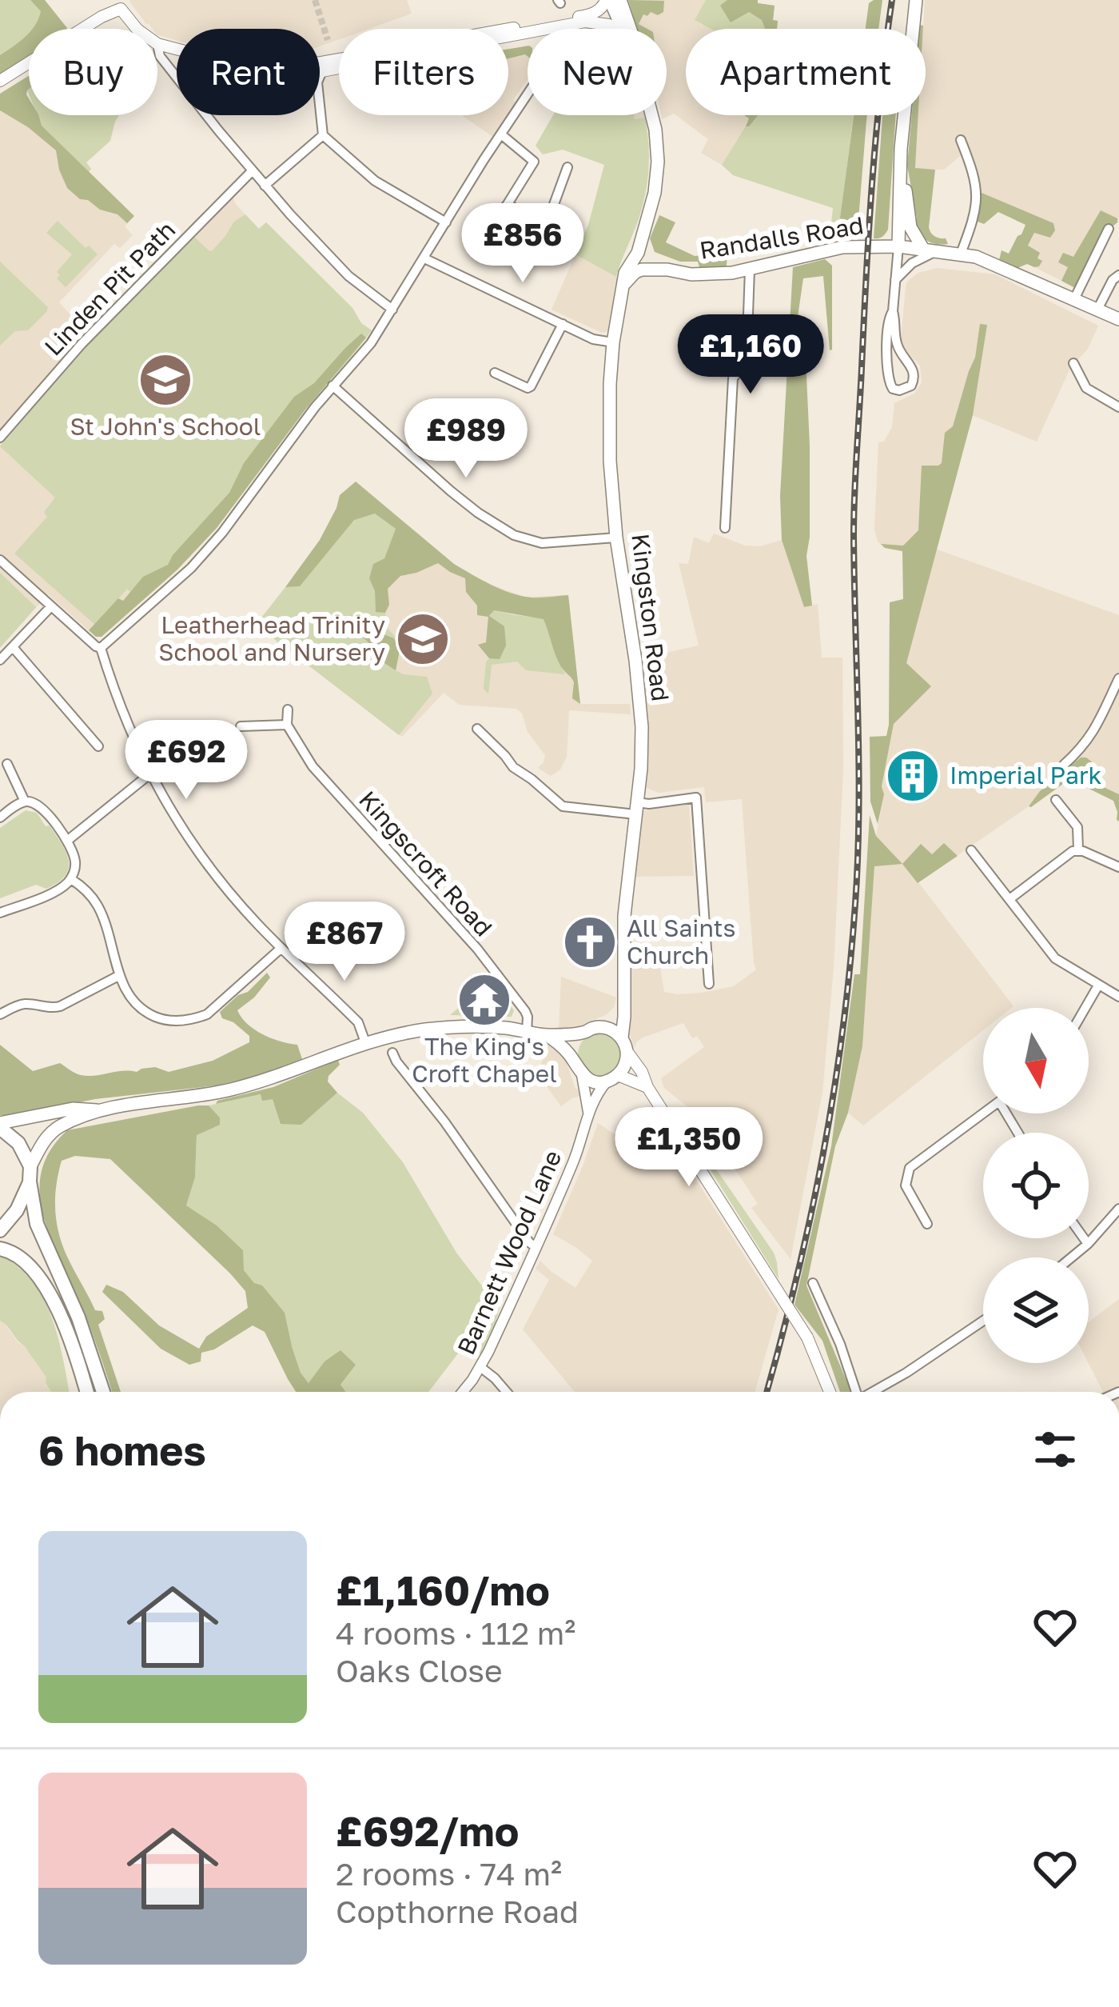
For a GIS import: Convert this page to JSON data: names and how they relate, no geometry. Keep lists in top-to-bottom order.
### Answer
{
  "streets": {
    "main road": ["Randalls Road", "Kingston Road"],
    "street": ["Linden Pit Path", "Kingscroft Road", "Barnett Wood Lane"]
  },
  "crossings": [
    ["Randalls Road", "Kingston Road"],
    ["Kingston Road", "Barnett Wood Lane"]
  ],
  "places": {
    "school or university": ["St John's School", "Leatherhead Trinity School and Nursery"],
    "building": ["Imperial Park"],
    "church": ["All Saints Church"],
    "temple": ["The King's Croft Chapel"]
  },
  "north": "bottom",
  "page": {
    "chip": [
      "Buy",
      "Rent",
      "Filters",
      "New",
      "Apartment"
    ],
    "price": [
      "£856",
      "£1,160",
      "£989",
      "£692",
      "£867",
      "£1,350"
    ],
    "heading": "6 homes",
    "list": [
      {
        "name": "£1,160/mo",
        "note": "4 rooms · 112 m² · Oaks Close"
      },
      {
        "name": "£692/mo",
        "note": "2 rooms · 74 m² · Copthorne Road"
      }
    ]
  }
}
